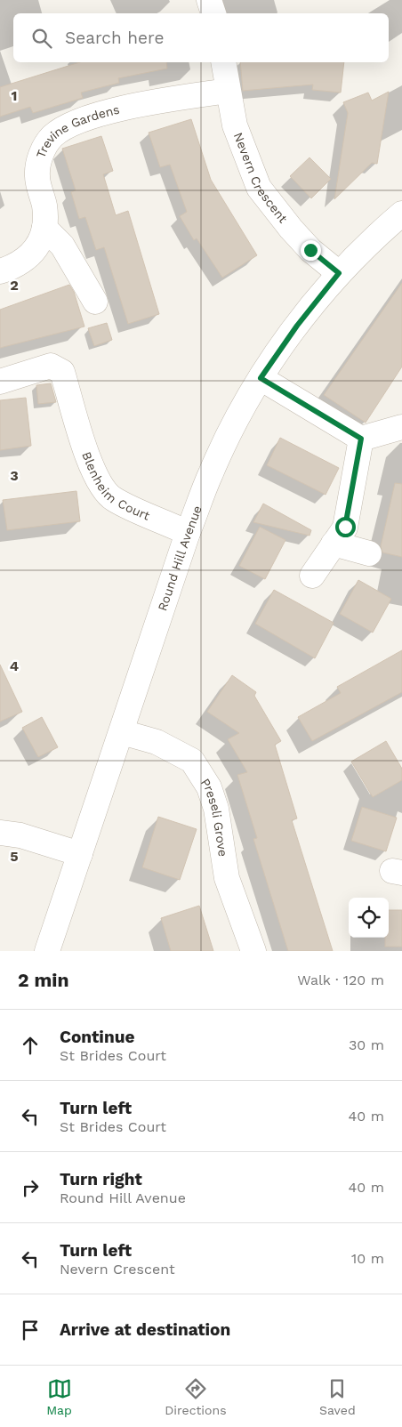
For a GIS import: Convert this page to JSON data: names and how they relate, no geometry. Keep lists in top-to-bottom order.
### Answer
{
  "streets": {
    "street": [
      "Trevine Gardens",
      "Nevern Crescent",
      "Blenheim Court",
      "Round Hill Avenue",
      "Preseli Grove"
    ]
  },
  "crossings": [
    ["Trevine Gardens", "Nevern Crescent"],
    ["Nevern Crescent", "Round Hill Avenue"],
    ["Blenheim Court", "Round Hill Avenue"],
    ["Round Hill Avenue", "Preseli Grove"]
  ],
  "page": {
    "search": "Search here",
    "heading": ["2 min", "Walk · 120 m"],
    "list": [
      ["Continue", "St Brides Court", "30 m"],
      ["Turn left", "St Brides Court", "40 m"],
      ["Turn right", "Round Hill Avenue", "40 m"],
      ["Turn left", "Nevern Crescent", "10 m"],
      "Arrive at destination"
    ],
    "nav": ["Map", "Directions", "Saved"]
  },
  "grid": {
    "rows": [
      "1",
      "2",
      "3",
      "4",
      "5"
    ]
  }
}
